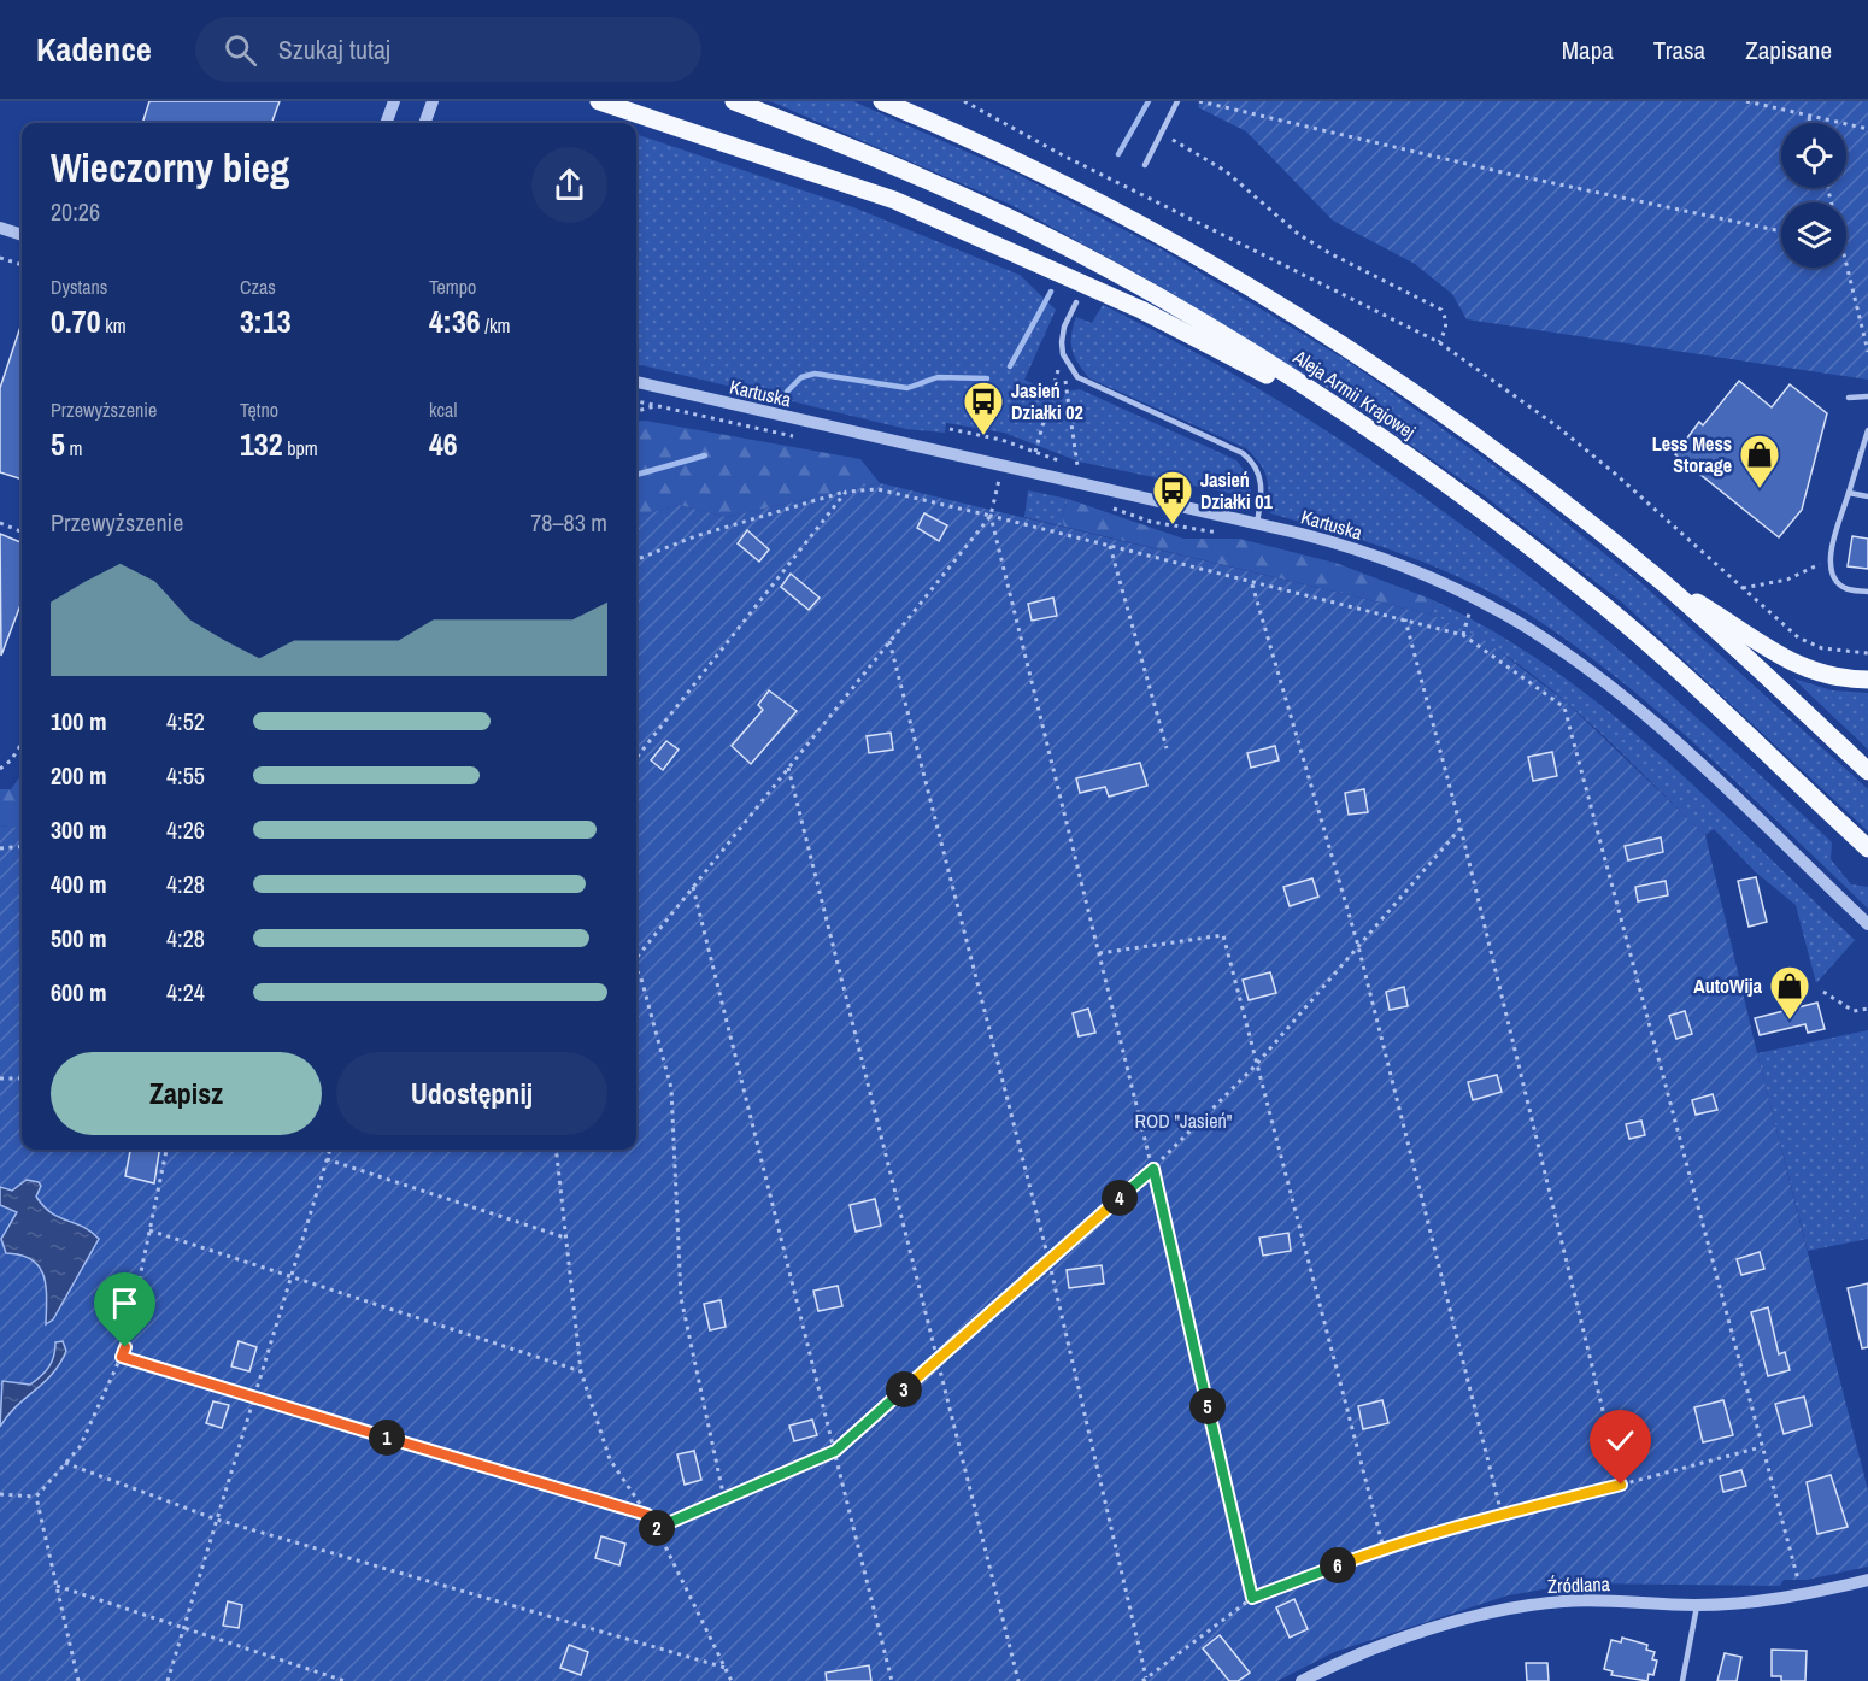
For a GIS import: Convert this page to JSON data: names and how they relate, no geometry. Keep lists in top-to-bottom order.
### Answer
{
  "streets": {
    "main road": ["Aleja Armii Krajowej"],
    "street": ["Kartuska", "Źródlana"]
  },
  "parks": ["ROD \"Jasień\""],
  "places": {
    "bus stop": ["Jasień Działki 02", "Jasień Działki 01"],
    "shop": ["Less Mess Storage", "AutoWija"]
  },
  "page": {
    "header": "Kadence",
    "search": "Szukaj tutaj",
    "nav": ["Mapa", "Trasa", "Zapisane"],
    "heading": ["Wieczorny bieg", "20:26"],
    "stats": [
      ["Dystans", "0.70 km"],
      ["Czas", "3:13"],
      ["Tempo", "4:36 /km"],
      ["Przewyższenie", "5 m"],
      ["Tętno", "132 bpm"],
      ["kcal", "46"]
    ],
    "chart": ["Przewyższenie", "78–83 m"],
    "list": [
      {
        "name": "100 m",
        "note": "4:52"
      },
      {
        "name": "200 m",
        "note": "4:55"
      },
      {
        "name": "300 m",
        "note": "4:26"
      },
      {
        "name": "400 m",
        "note": "4:28"
      },
      {
        "name": "500 m",
        "note": "4:28"
      },
      {
        "name": "600 m",
        "note": "4:24"
      }
    ],
    "buttons": ["Zapisz", "Udostępnij"],
    "pins": [
      "4",
      "3",
      "5",
      "1",
      "2",
      "6"
    ]
  }
}
